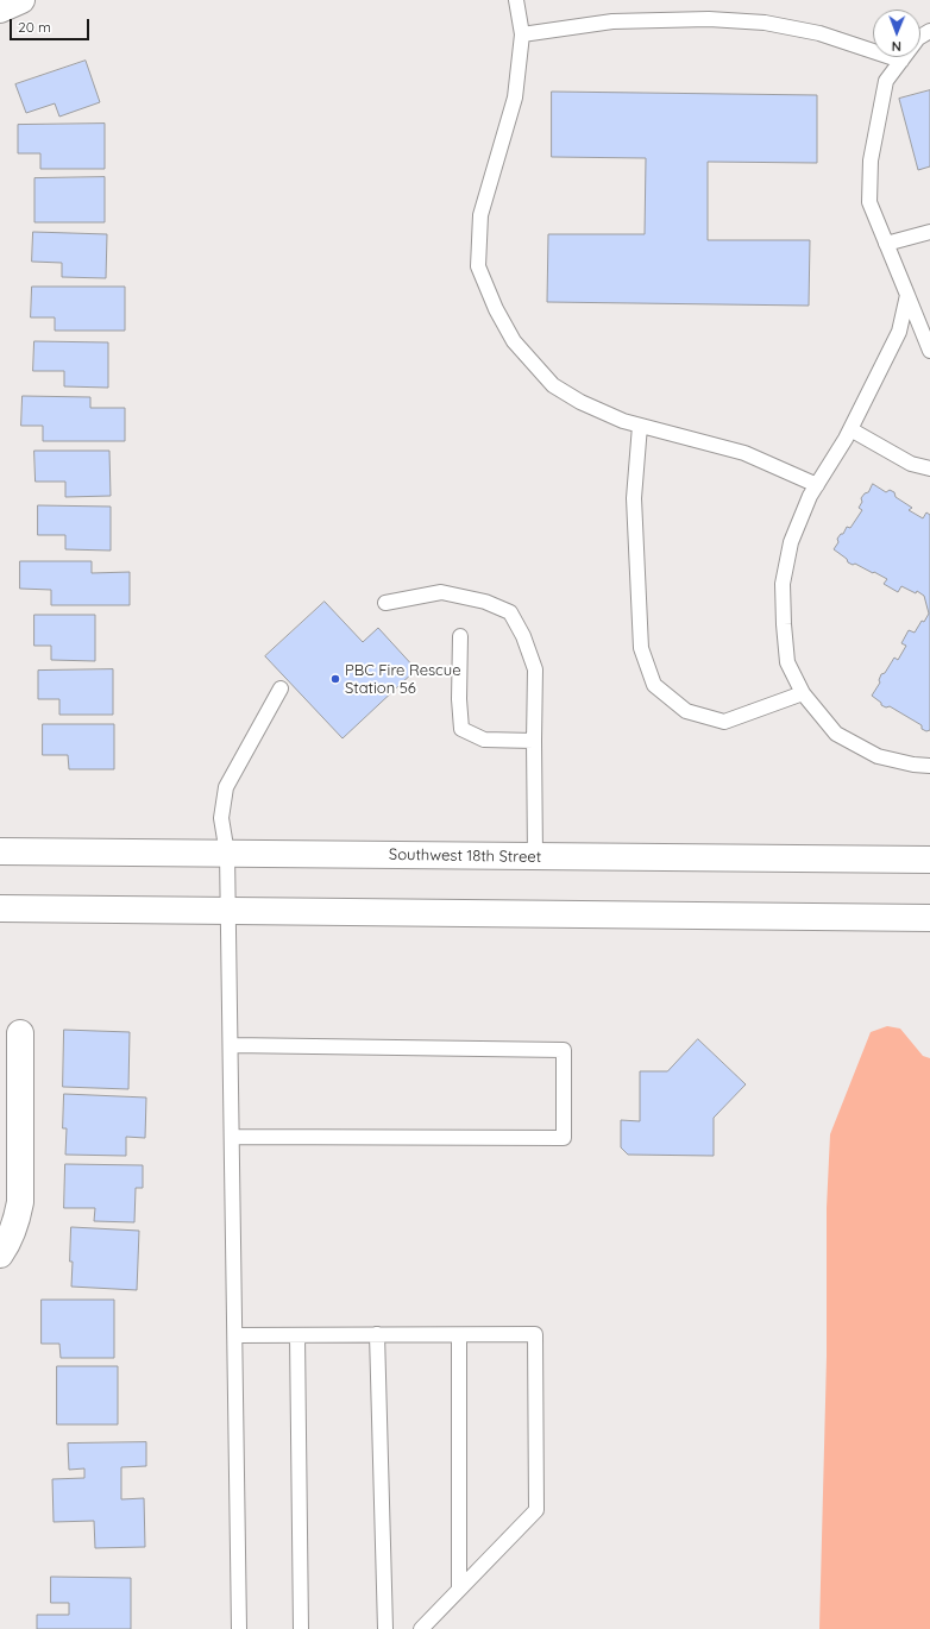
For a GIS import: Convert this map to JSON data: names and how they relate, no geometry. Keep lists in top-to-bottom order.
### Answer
{
  "streets": {
    "main road": ["Southwest 18th Street"]
  },
  "places": ["PBC Fire Rescue Station 56"],
  "scale_bar": "20 m",
  "north": "bottom"
}
